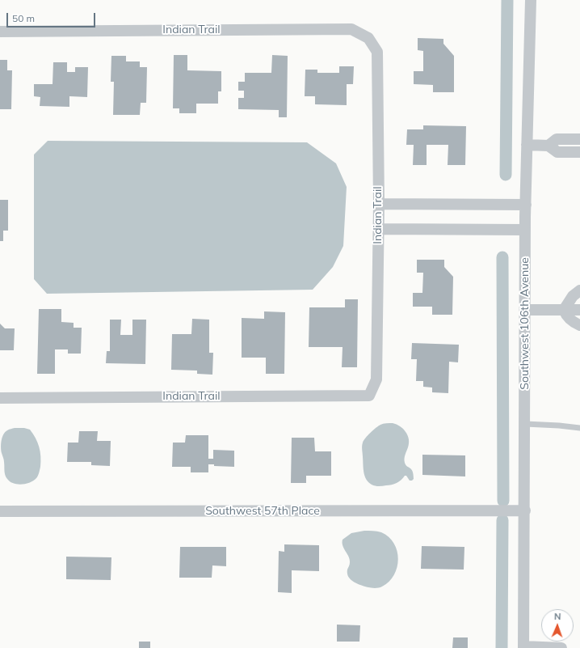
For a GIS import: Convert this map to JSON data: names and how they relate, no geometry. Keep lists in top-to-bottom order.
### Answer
{
  "streets": {
    "street": ["Indian Trail", "Southwest 106th Avenue", "Southwest 57th Place"]
  },
  "crossings": [
    ["Southwest 106th Avenue", "Southwest 57th Place"]
  ],
  "scale_bar": "50 m",
  "north": "top"
}
